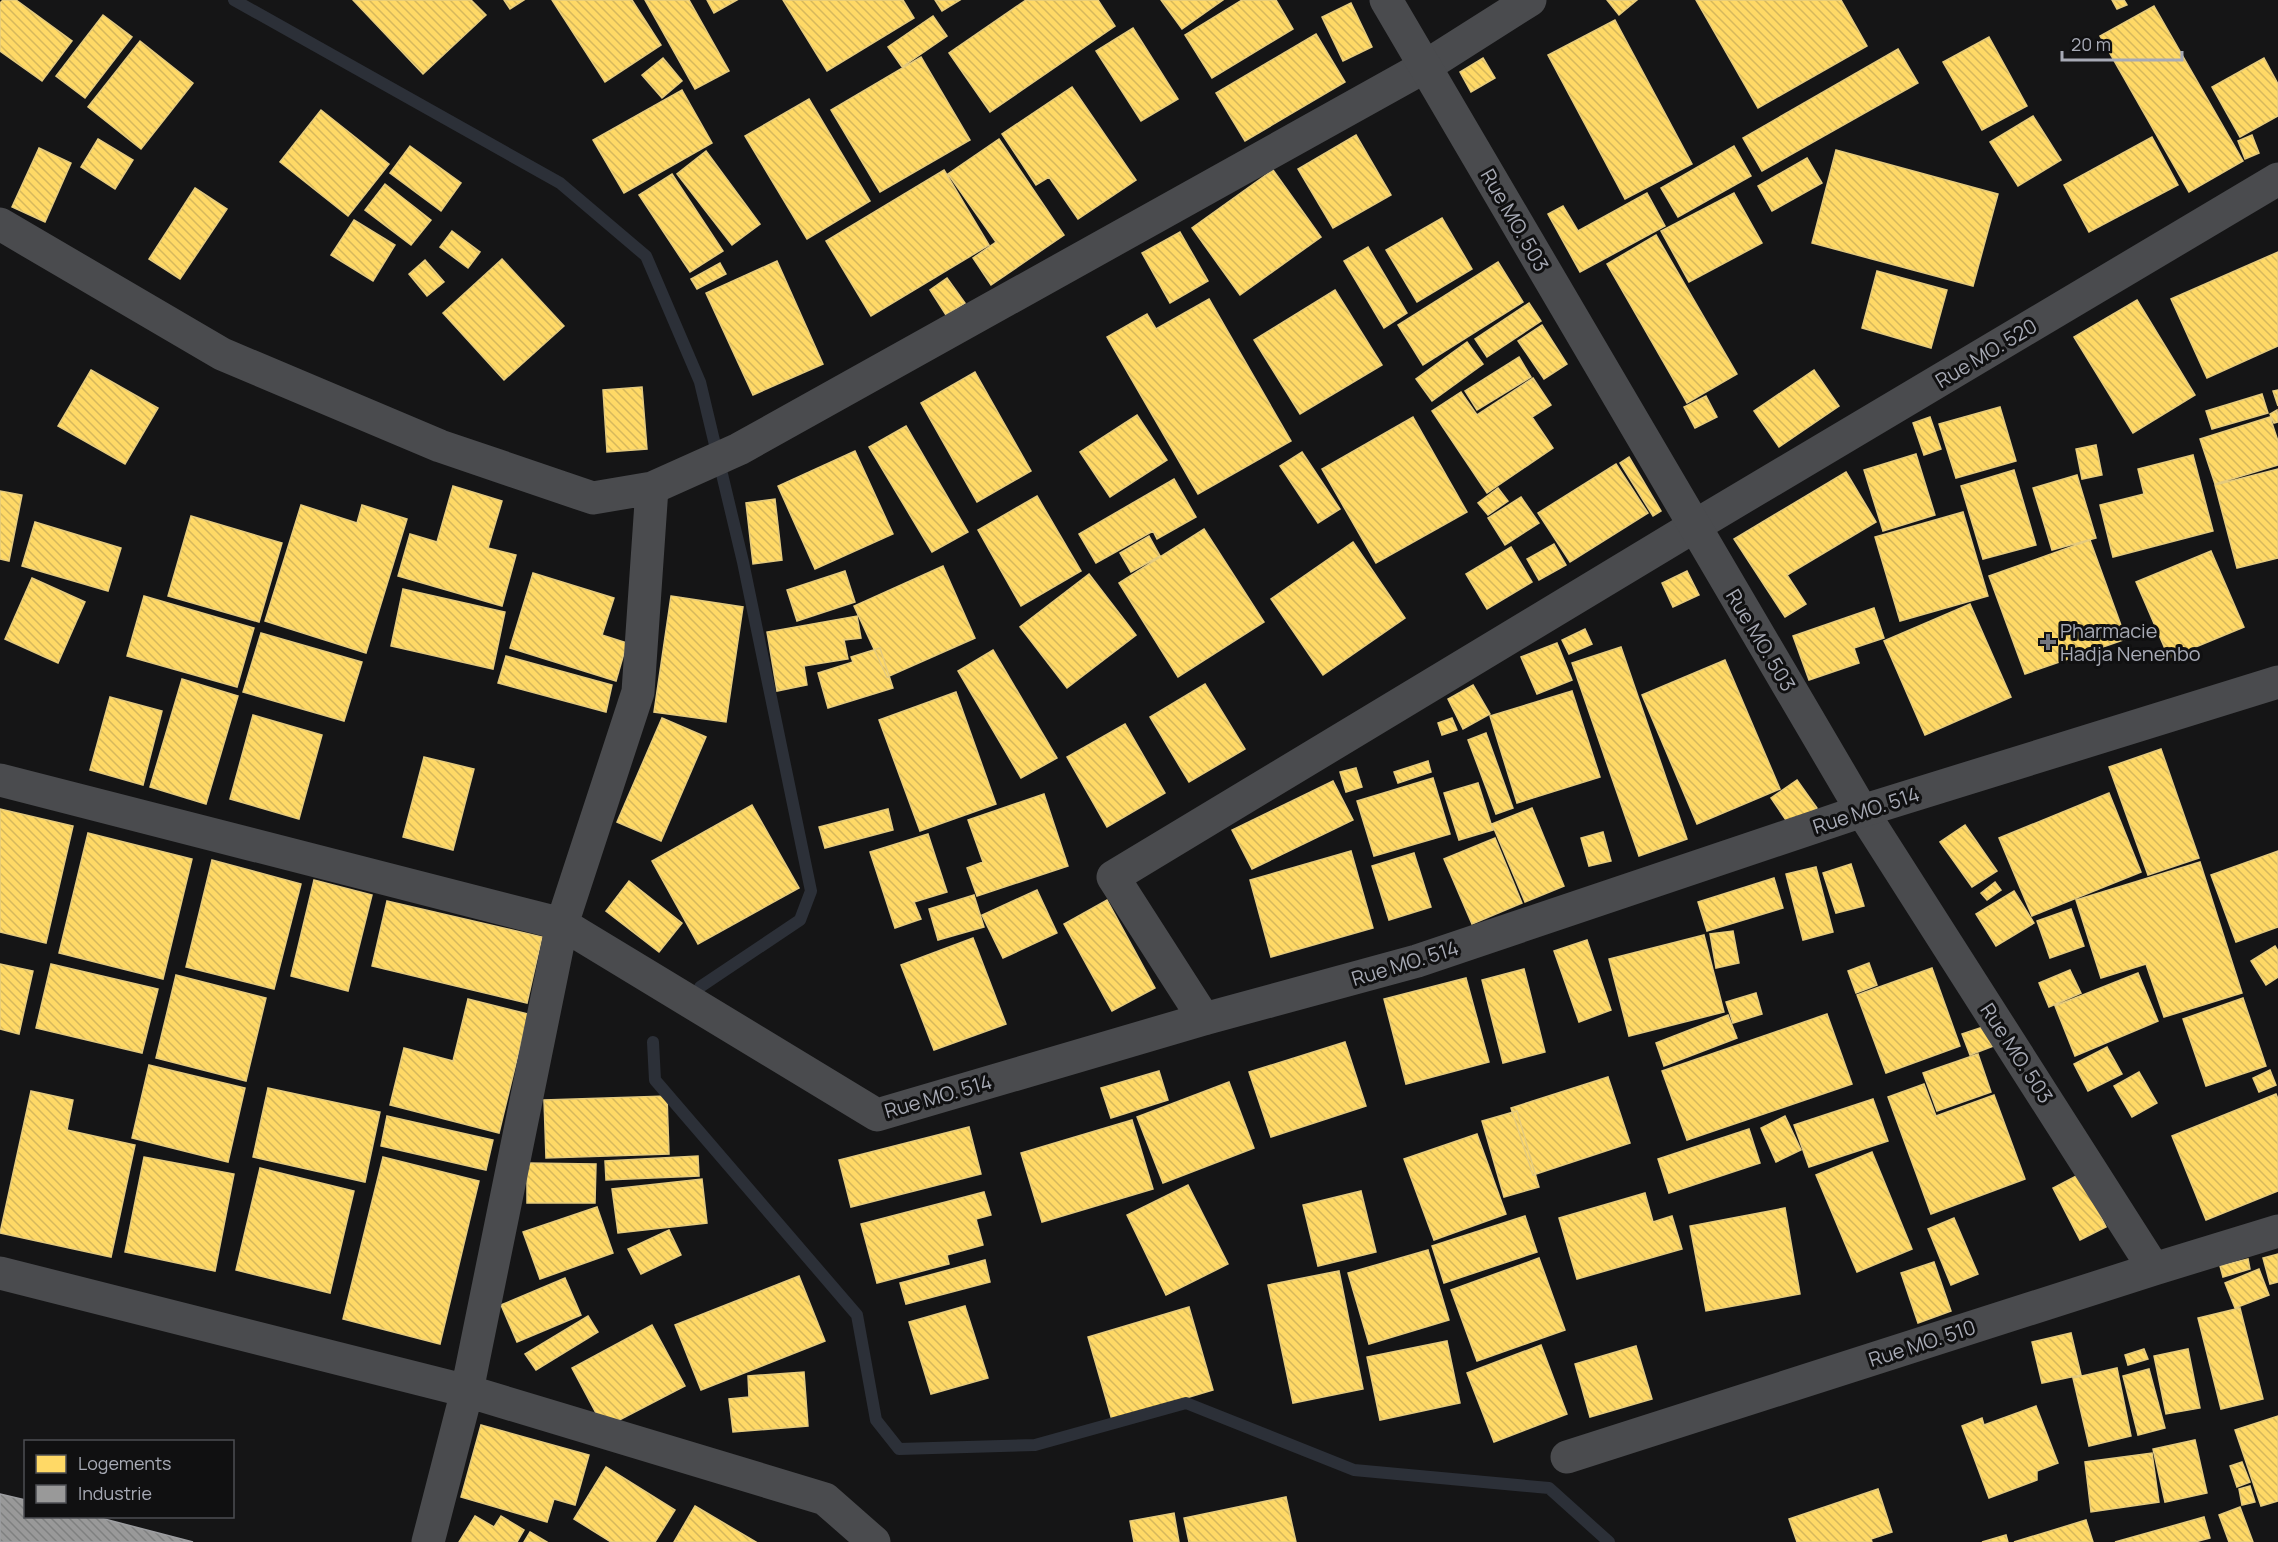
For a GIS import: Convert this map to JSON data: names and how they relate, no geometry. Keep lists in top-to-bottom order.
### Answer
{
  "streets": {
    "street": [
      "Rue MO. 503",
      "Rue MO. 520",
      "Rue MO. 514",
      "Rue MO. 510"
    ]
  },
  "crossings": [
    ["Rue MO. 503", "Rue MO. 520"],
    ["Rue MO. 503", "Rue MO. 514"],
    ["Rue MO. 503", "Rue MO. 510"],
    ["Rue MO. 520", "Rue MO. 514"]
  ],
  "places": {
    "health": ["Pharmacie Hadja Nenenbo"]
  },
  "legend": ["Logements", "Industrie"],
  "scale_bar": "20 m"
}
